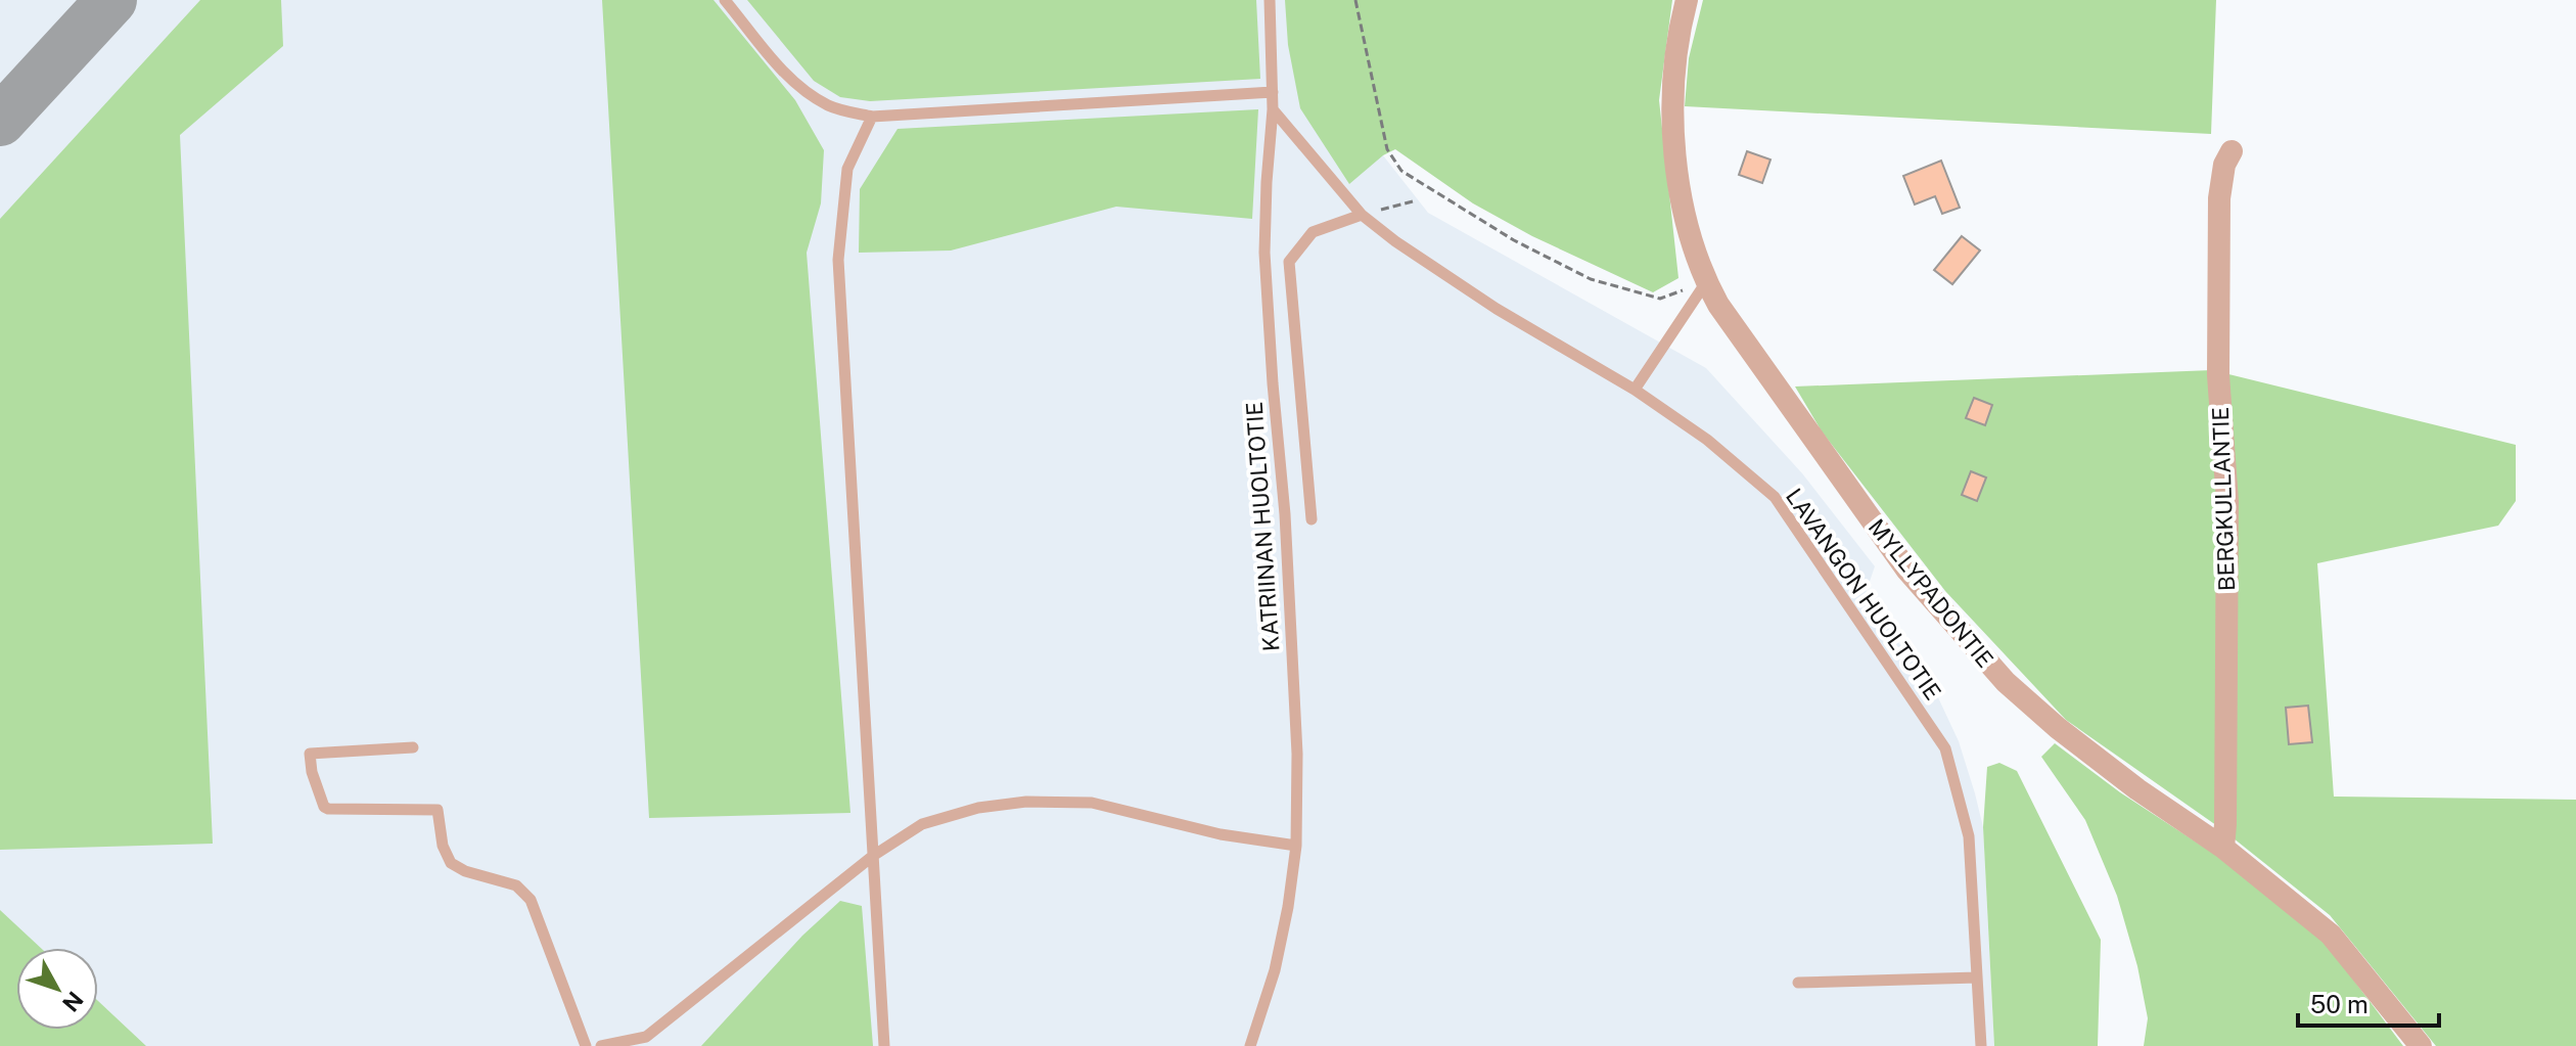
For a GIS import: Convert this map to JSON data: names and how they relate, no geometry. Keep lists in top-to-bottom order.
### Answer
{
  "streets": {
    "street": ["BERGKULLANTIE", "MYLLYPADONTIE"],
    "lane": ["KATRIINAN HUOLTOTIE", "LAVANGON HUOLTOTIE"]
  },
  "crossings": [
    ["BERGKULLANTIE", "MYLLYPADONTIE"],
    ["KATRIINAN HUOLTOTIE", "LAVANGON HUOLTOTIE"]
  ],
  "scale_bar": "50 m",
  "north": "bottom right"
}
